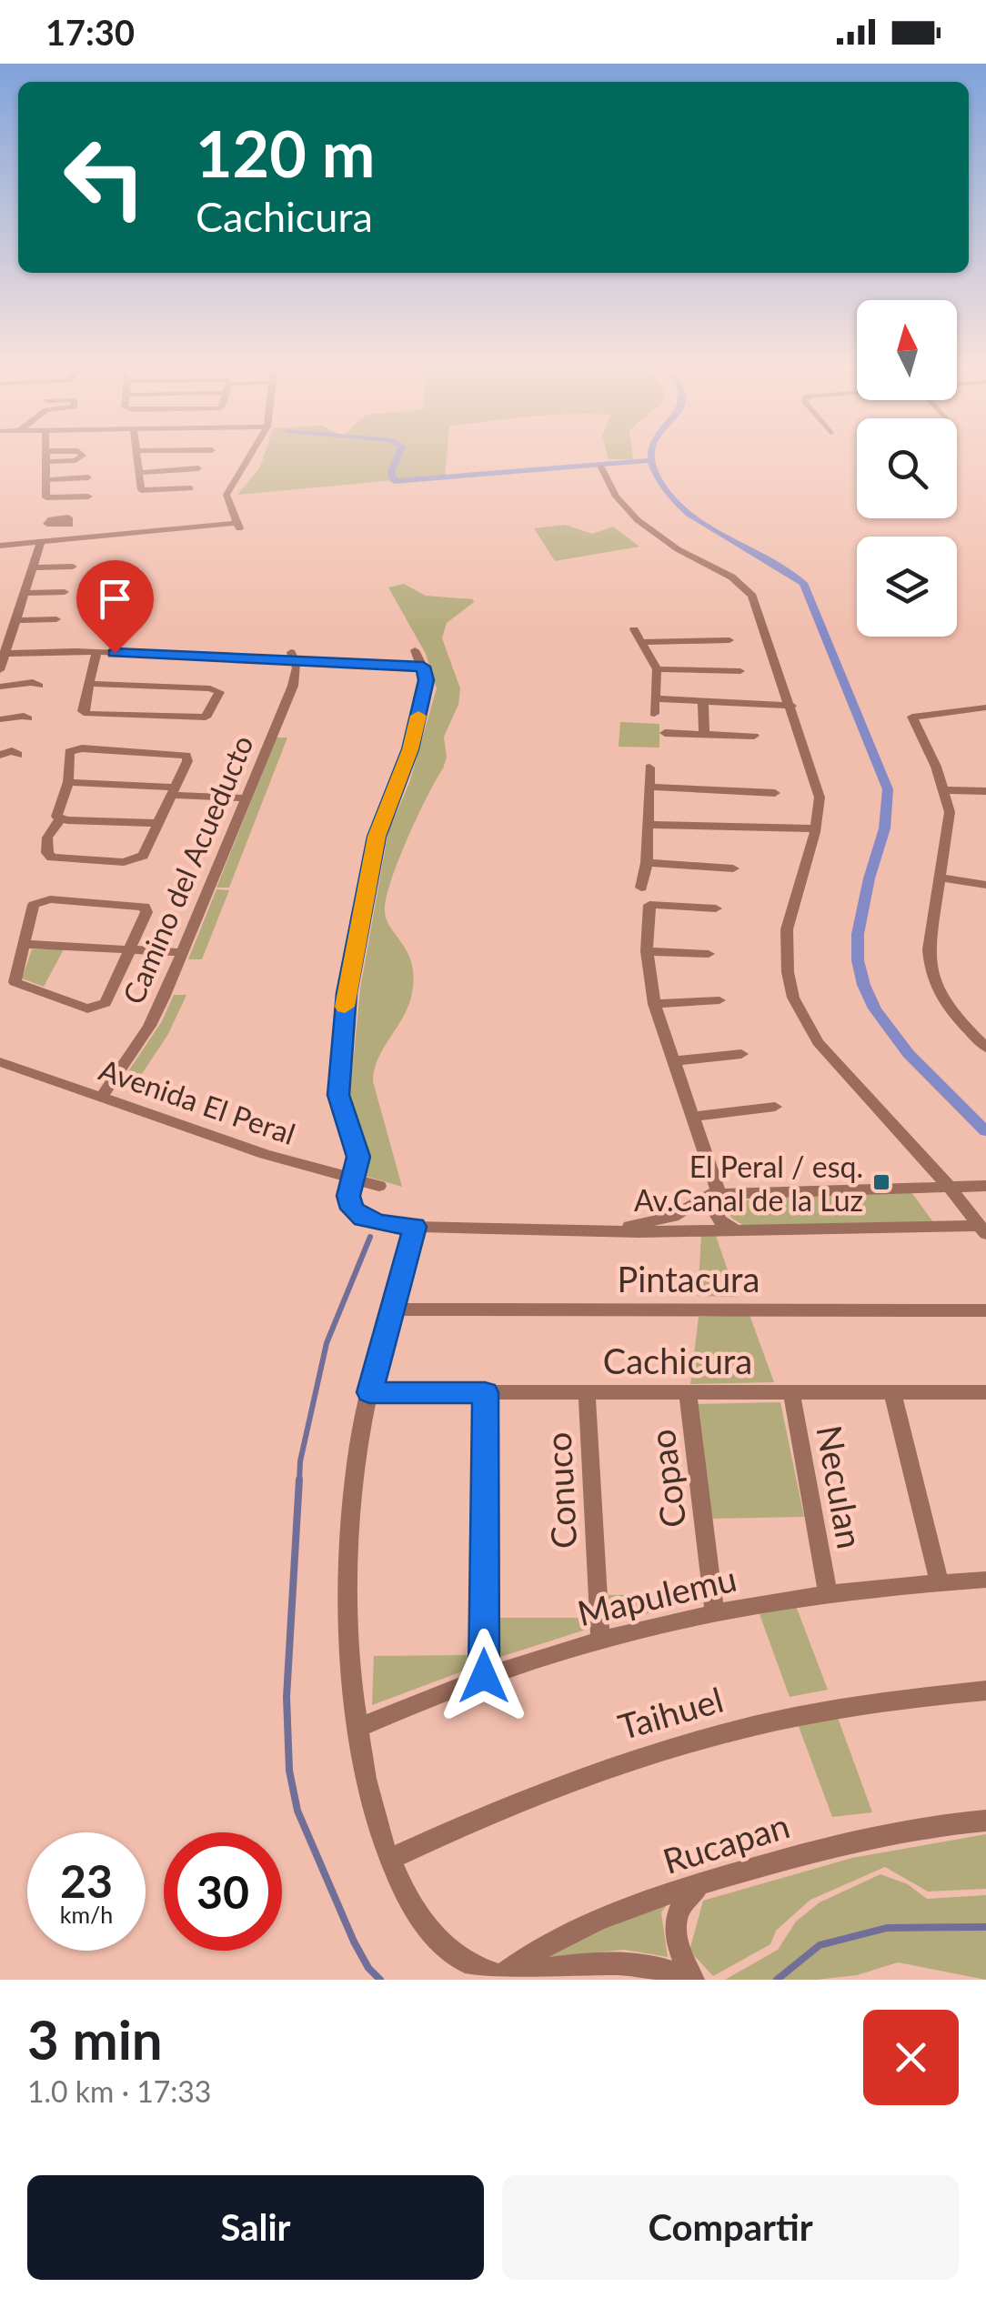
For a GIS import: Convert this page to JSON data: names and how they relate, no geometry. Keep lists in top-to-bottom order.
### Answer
{
  "streets": {
    "street": [
      "Camino del Acueducto",
      "Avenida El Peral",
      "Pintacura",
      "Cachicura",
      "Copao",
      "Neculan",
      "Conuco",
      "Mapulemu",
      "Taihuel",
      "Rucapan"
    ]
  },
  "crossings": [
    ["Camino del Acueducto", "Avenida El Peral"],
    ["Cachicura", "Copao"],
    ["Cachicura", "Neculan"],
    ["Cachicura", "Conuco"],
    ["Copao", "Mapulemu"],
    ["Neculan", "Mapulemu"],
    ["Conuco", "Mapulemu"]
  ],
  "places": {
    "transit": ["El Peral / esq. Av.Canal de la Luz"]
  },
  "north": "top",
  "page": {
    "status": "17:30",
    "turn": ["120 m", "Cachicura"],
    "speed": "23 km/h",
    "limit": "30",
    "heading": ["3 min", "1.0 km · 17:33"],
    "buttons": ["Salir", "Compartir"]
  }
}
